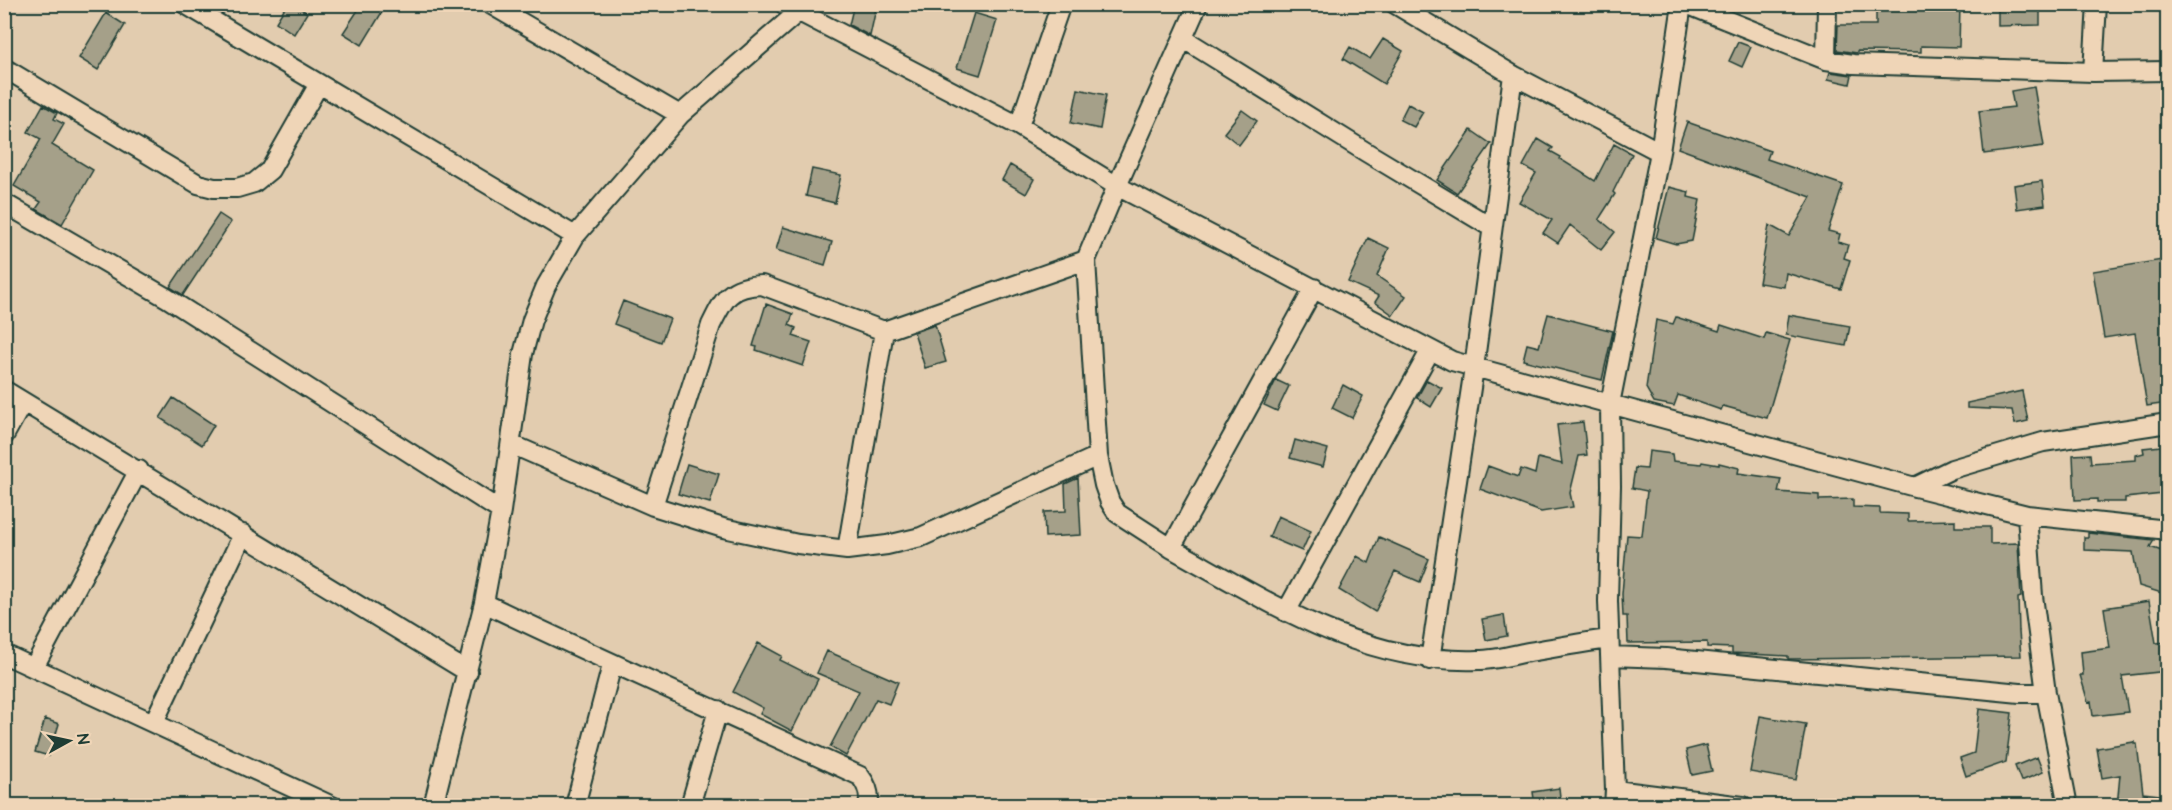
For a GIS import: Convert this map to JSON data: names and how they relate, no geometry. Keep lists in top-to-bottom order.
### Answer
{
  "north": "right"
}
